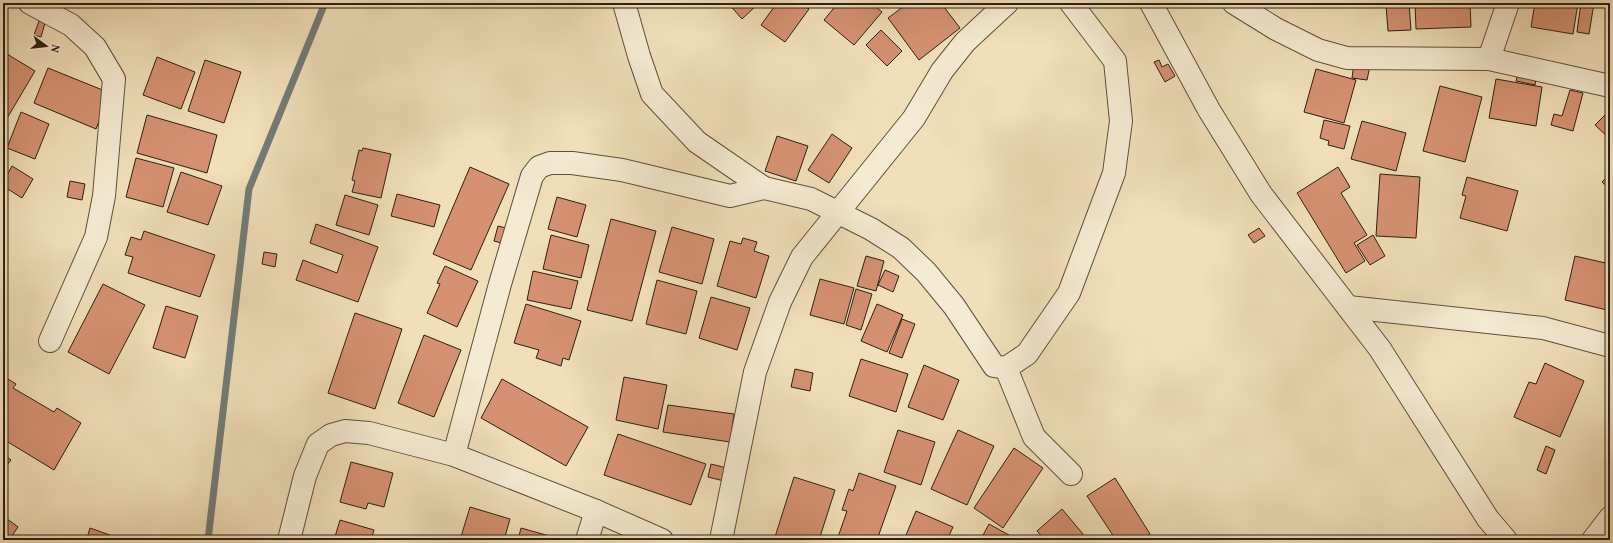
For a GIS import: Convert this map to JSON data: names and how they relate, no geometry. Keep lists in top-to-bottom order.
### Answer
{
  "north": "right"
}
